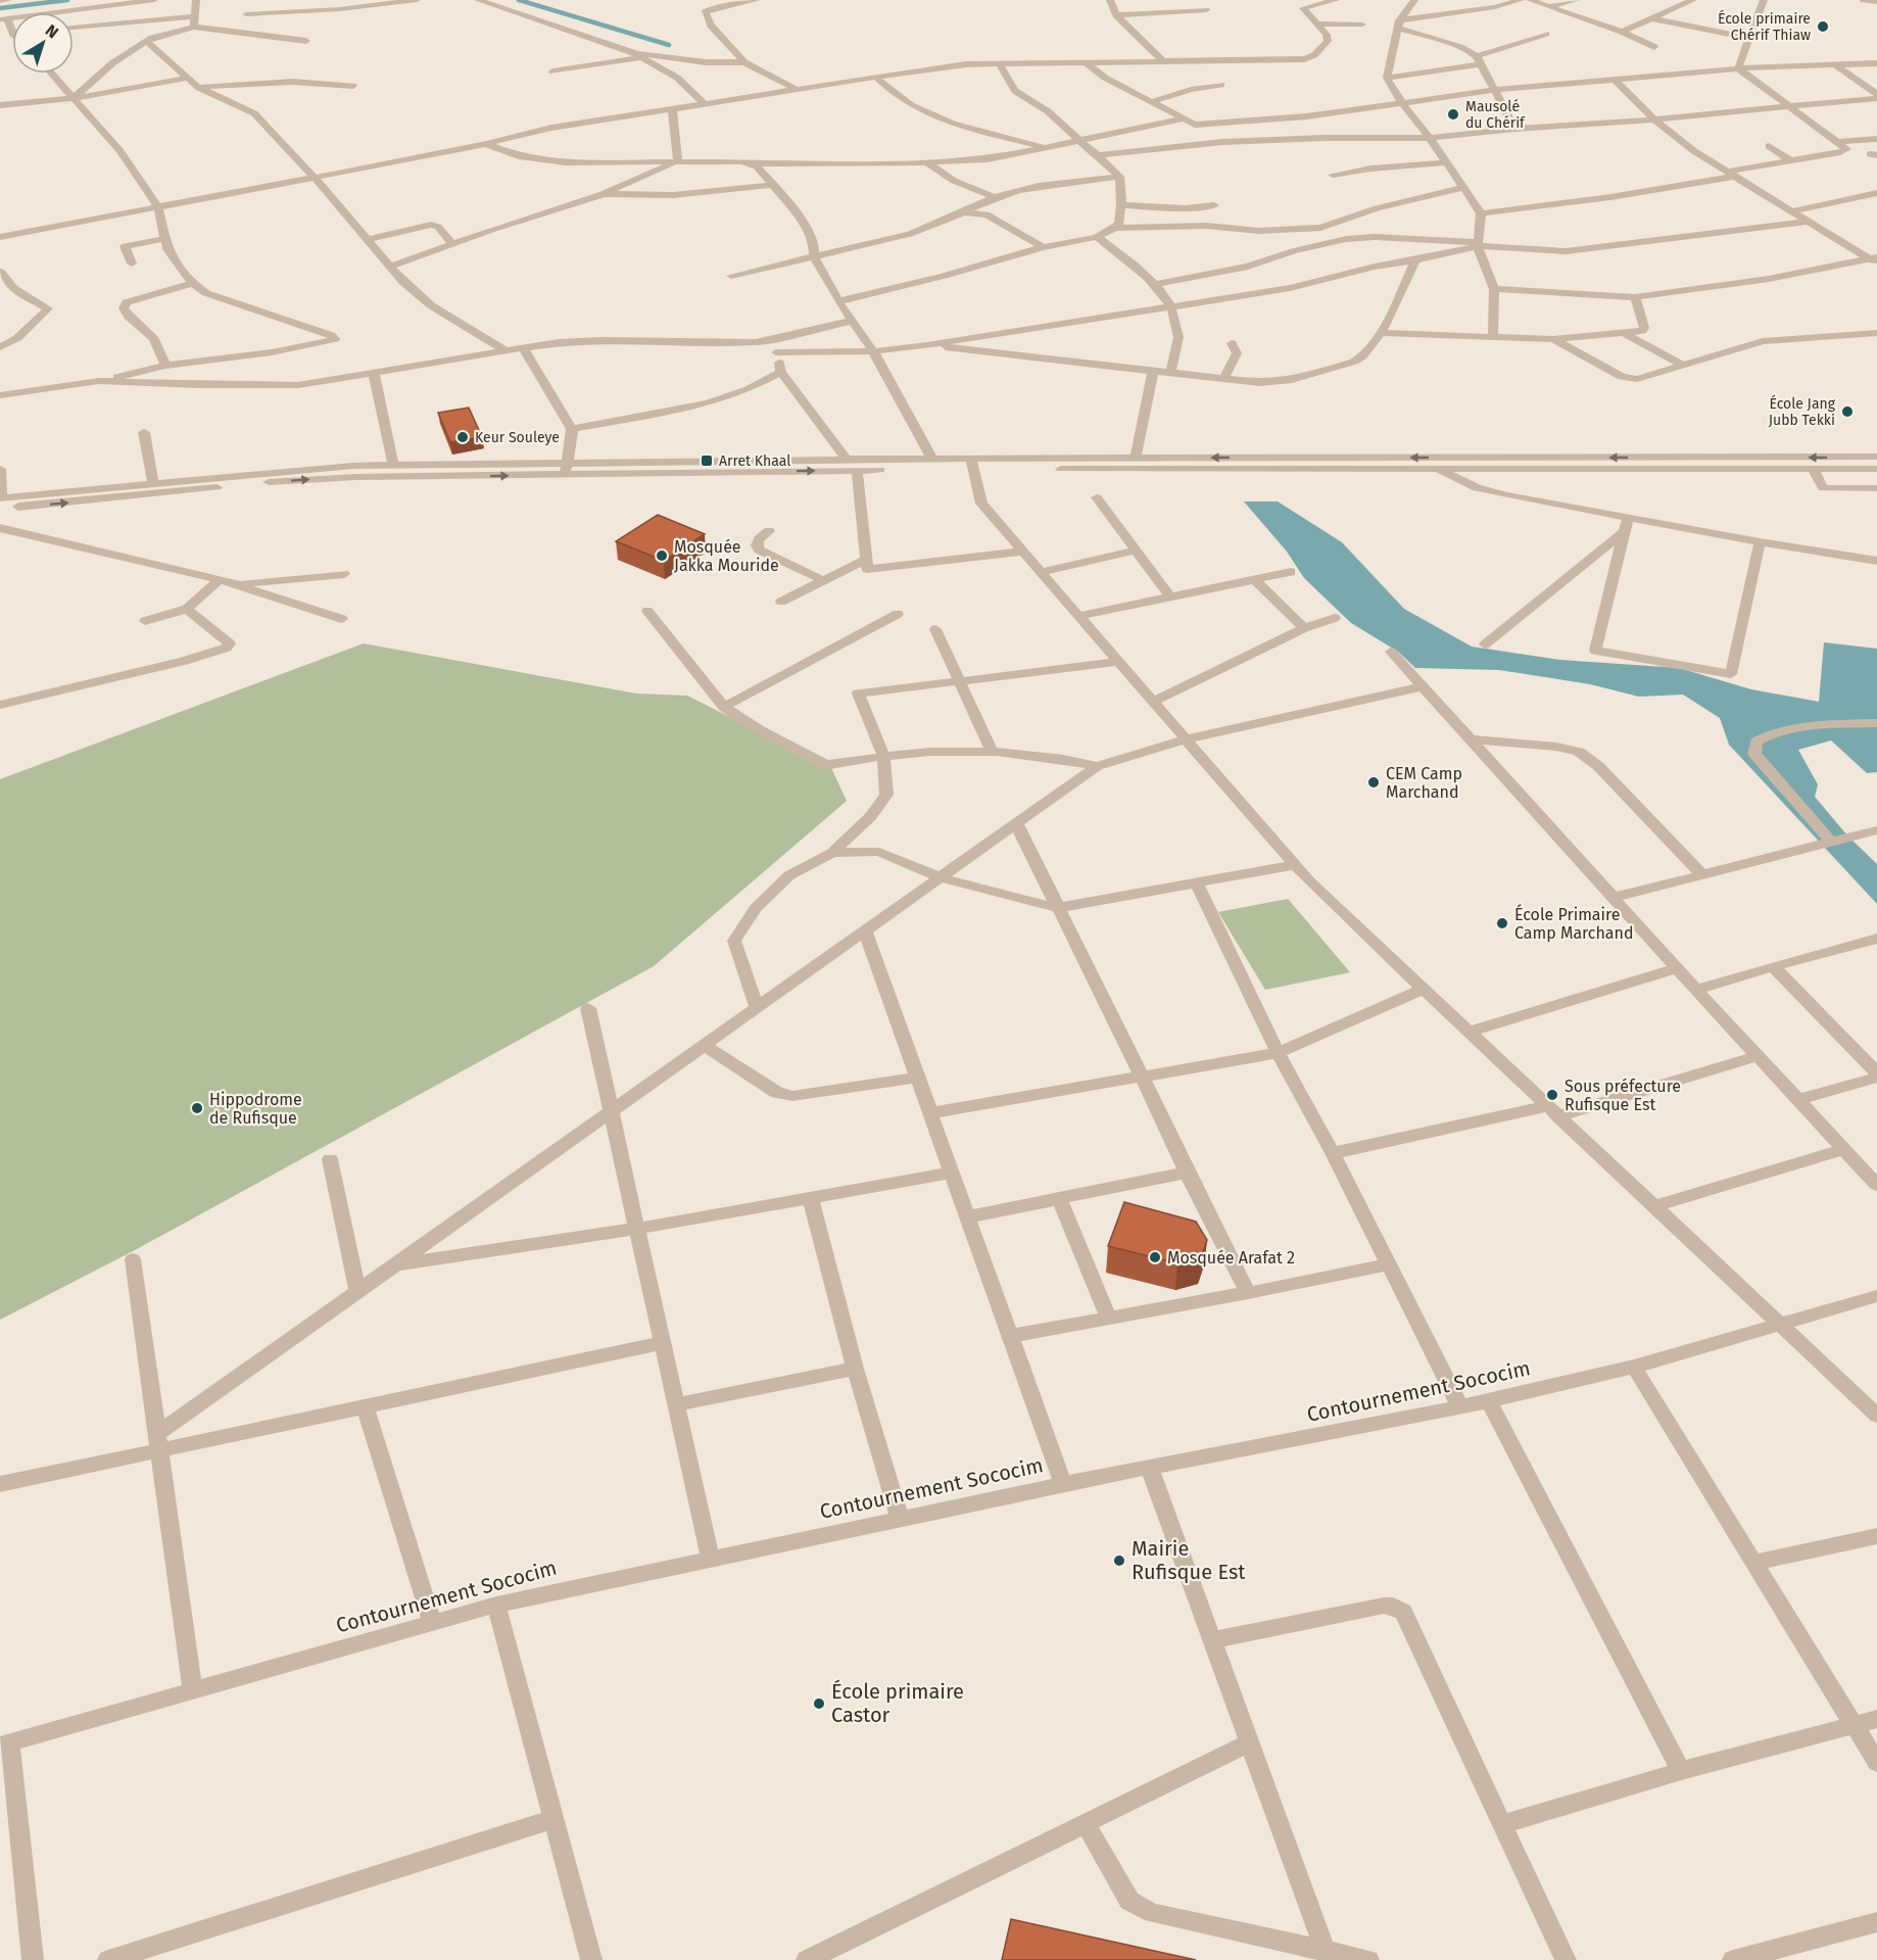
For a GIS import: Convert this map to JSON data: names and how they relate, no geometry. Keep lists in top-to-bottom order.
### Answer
{
  "streets": {
    "street": ["Contournement Sococim"]
  },
  "places": {
    "other": [
      "École primaire Chérif Thiaw",
      "Mausolé du Chérif",
      "École Jang Jubb Tekki",
      "Keur Souleye",
      "Mosquée Jakka Mouride",
      "CEM Camp Marchand",
      "École Primaire Camp Marchand",
      "Sous préfecture Rufisque Est",
      "Hippodrome de Rufisque",
      "Mosquée Arafat 2",
      "Mairie Rufisque Est",
      "École primaire Castor"
    ],
    "transit": ["Arret Khaal"]
  },
  "north": "top right"
}
